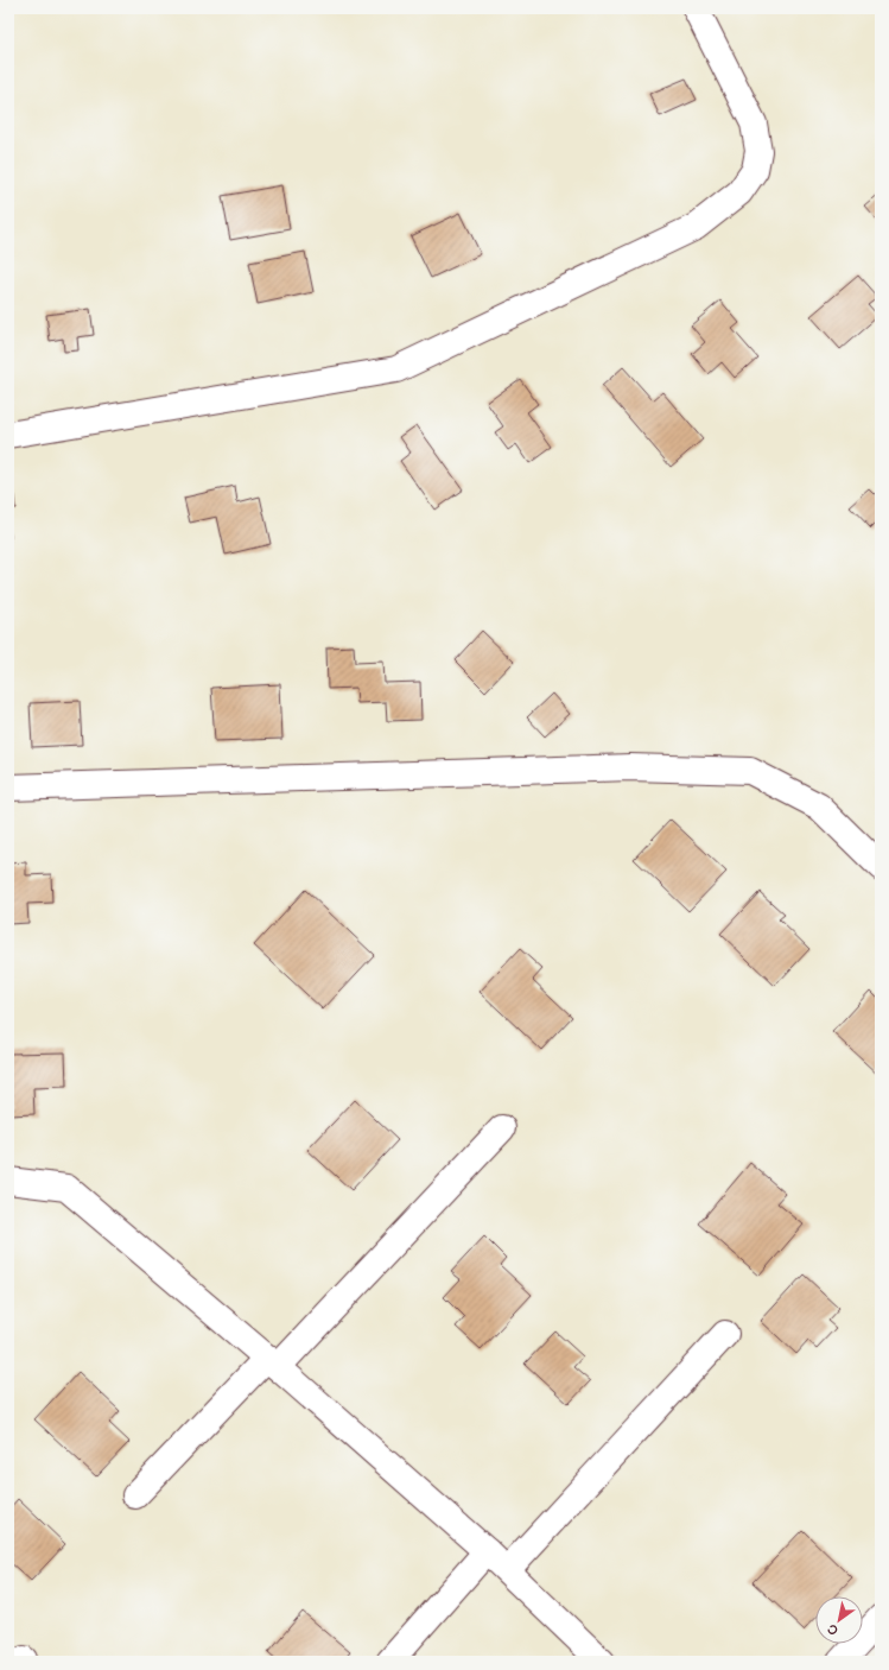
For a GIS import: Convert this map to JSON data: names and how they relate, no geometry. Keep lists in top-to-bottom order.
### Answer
{
  "north": "bottom left"
}
